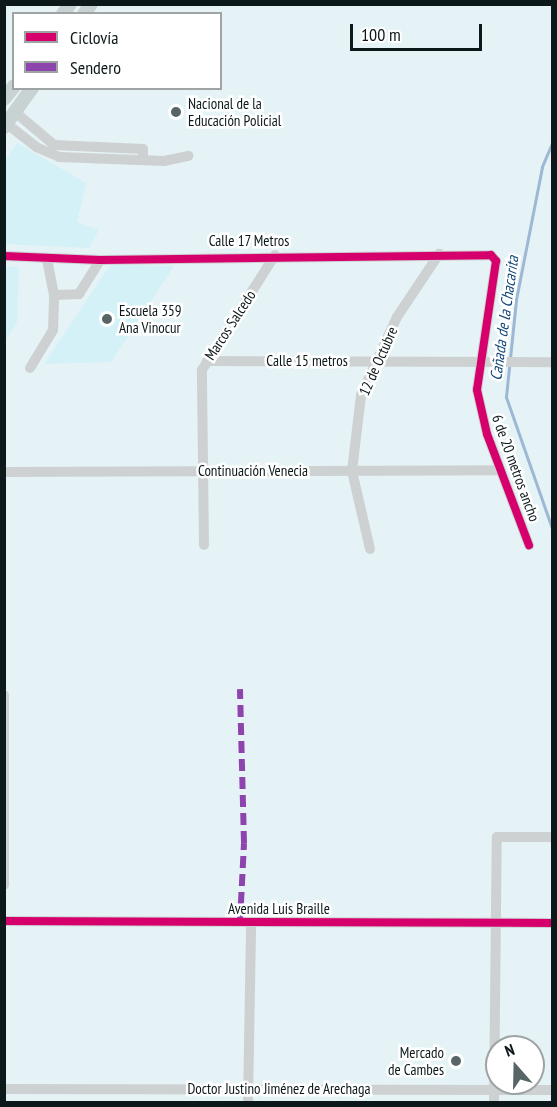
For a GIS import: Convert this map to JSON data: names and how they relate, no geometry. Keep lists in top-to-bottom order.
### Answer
{
  "streets": {
    "street": [
      "Calle 17 Metros",
      "Marcos Salcedo",
      "Calle 15 metros",
      "12 de Octubre",
      "6 de 20 metros ancho",
      "Continuación Venecia",
      "Avenida Luis Braille",
      "Doctor Justino Jiménez de Arechaga"
    ]
  },
  "crossings": [
    ["Calle 17 Metros", "Marcos Salcedo"],
    ["Calle 17 Metros", "12 de Octubre"],
    ["Calle 17 Metros", "6 de 20 metros ancho"],
    ["Marcos Salcedo", "Calle 15 metros"],
    ["Marcos Salcedo", "Continuación Venecia"],
    ["Calle 15 metros", "12 de Octubre"],
    ["Calle 15 metros", "6 de 20 metros ancho"],
    ["12 de Octubre", "Continuación Venecia"],
    ["6 de 20 metros ancho", "Continuación Venecia"]
  ],
  "water": ["Cañada de la Chacarita"],
  "places": ["Nacional de la Educación Policial", "Escuela 359 Ana Vinocur", "Mercado de Cambes"],
  "legend": ["Ciclovía", "Sendero"],
  "scale_bar": "100 m",
  "north": "top"
}
